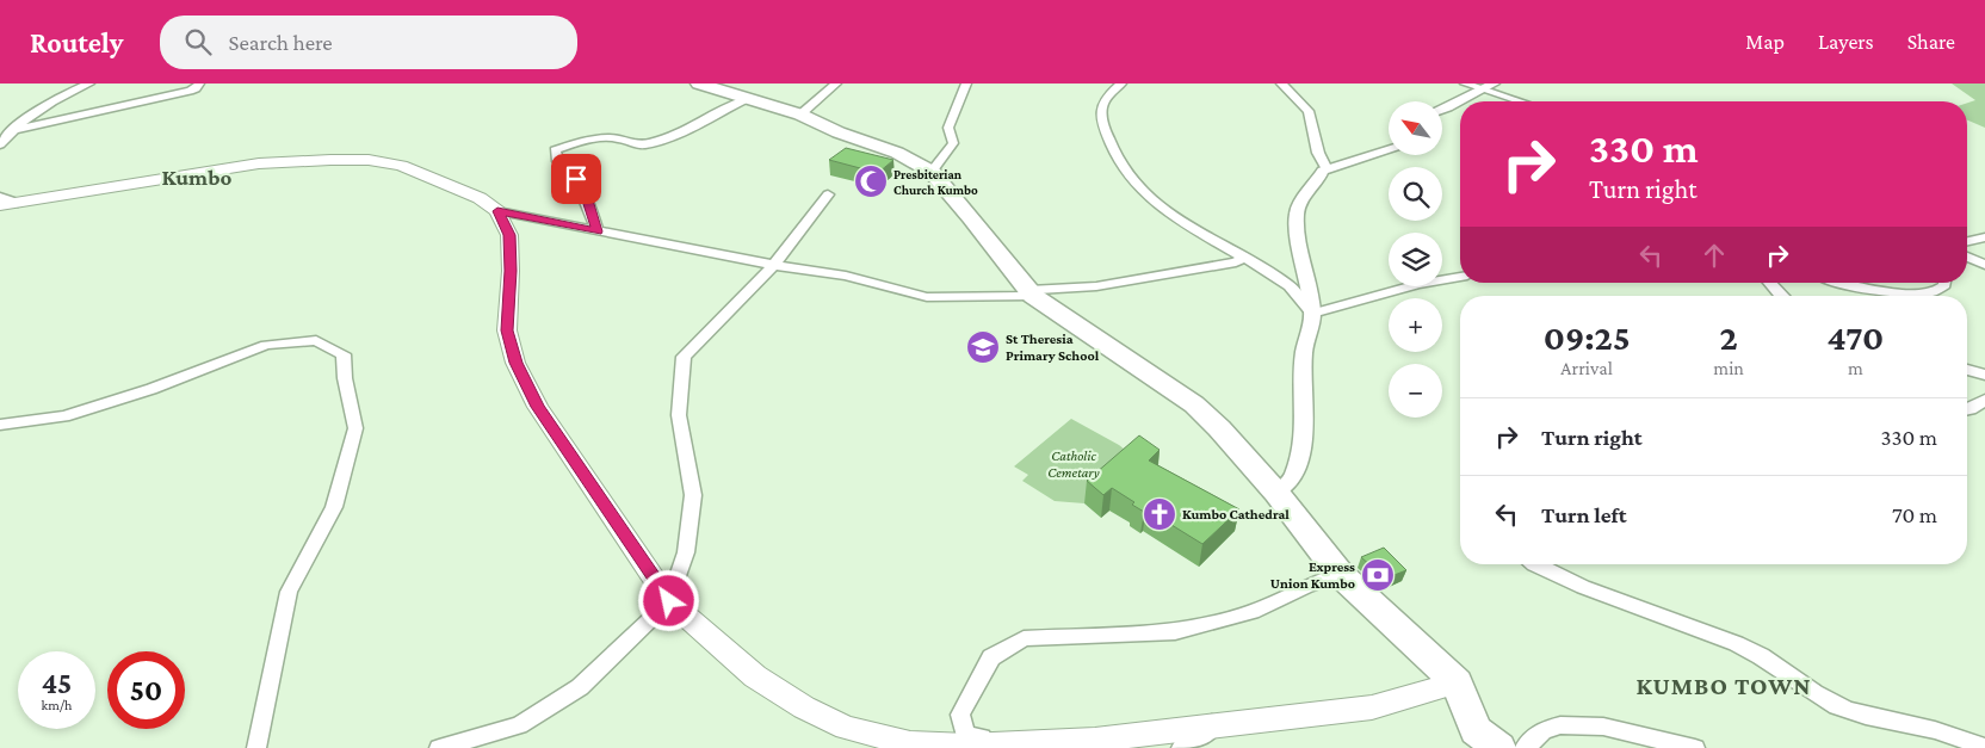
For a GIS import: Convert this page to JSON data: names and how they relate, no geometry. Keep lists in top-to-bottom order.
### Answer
{
  "districts": ["Kumbo", "KUMBO TOWN"],
  "parks": ["Catholic Cemetary"],
  "places": {
    "mosque": ["Presbiterian Church Kumbo"],
    "school or university": ["St Theresia Primary School"],
    "church": ["Kumbo Cathedral"],
    "bank": ["Express Union Kumbo"]
  },
  "north": "top left",
  "page": {
    "header": "Routely",
    "search": "Search here",
    "nav": ["Map", "Layers", "Share"],
    "map_buttons": ["+", "−"],
    "turn": ["330 m", "Turn right"],
    "eta": [
      "09:25",
      "Arrival",
      "2",
      "min",
      "470",
      "m"
    ],
    "list": [
      {
        "name": "Turn right",
        "value": "330 m"
      },
      {
        "name": "Turn left",
        "value": "70 m"
      }
    ],
    "speed": "45 km/h",
    "limit": "50"
  }
}
